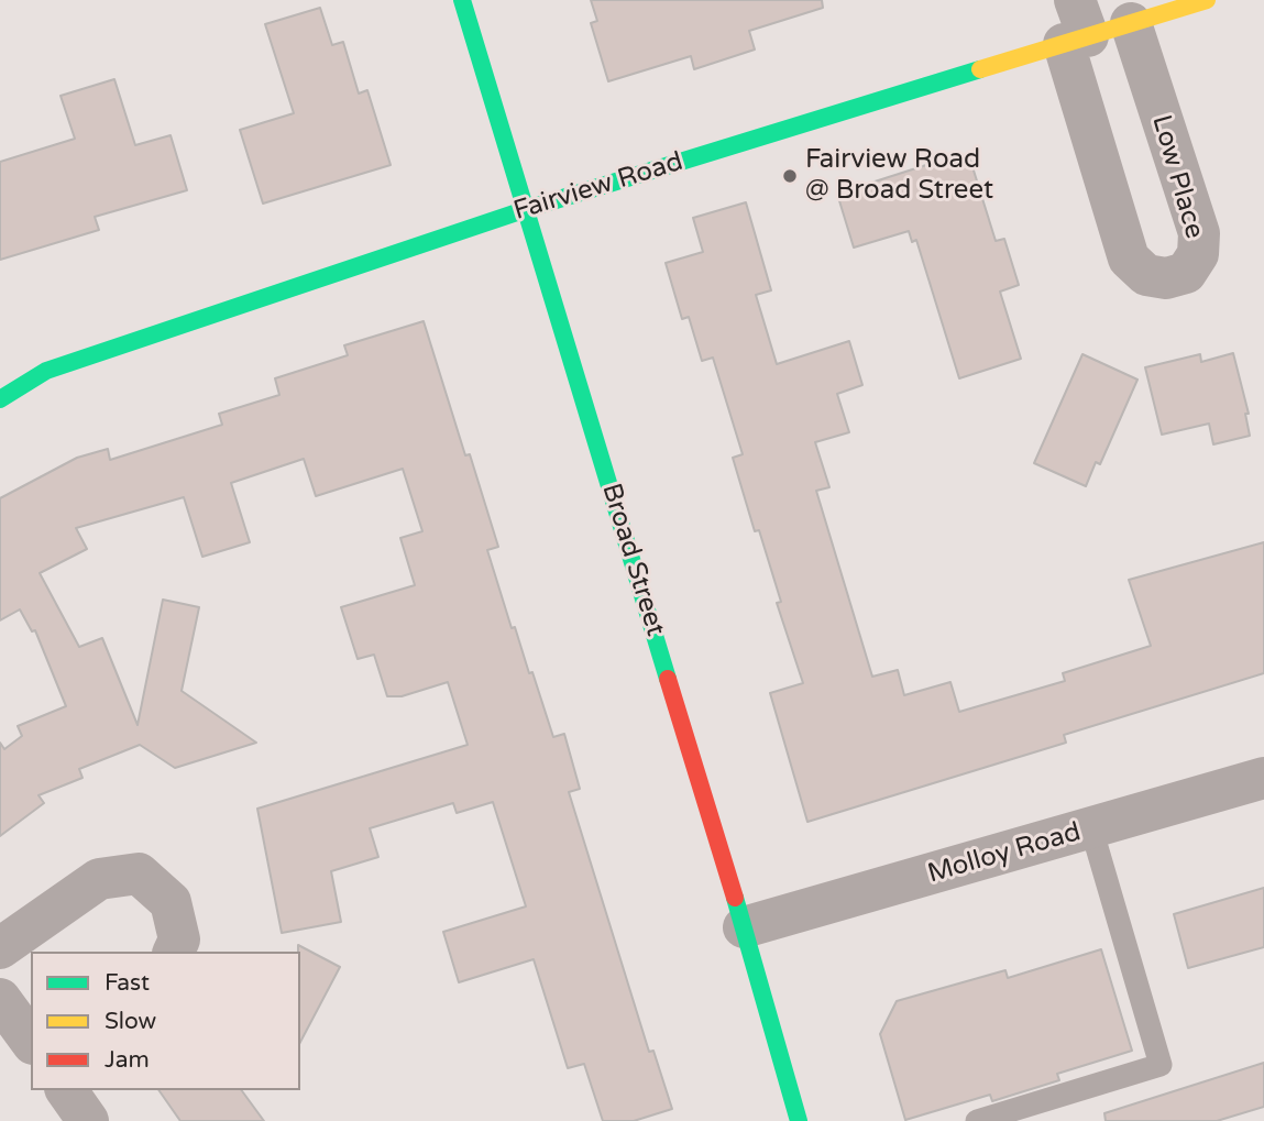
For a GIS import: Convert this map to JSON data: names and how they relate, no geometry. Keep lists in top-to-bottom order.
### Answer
{
  "streets": {
    "street": [
      "Low Place",
      "Fairview Road",
      "Broad Street",
      "Molloy Road"
    ]
  },
  "crossings": [
    ["Low Place", "Fairview Road"],
    ["Fairview Road", "Broad Street"],
    ["Broad Street", "Molloy Road"]
  ],
  "places": ["Fairview Road @ Broad Street"],
  "legend": ["Fast", "Slow", "Jam"]
}
